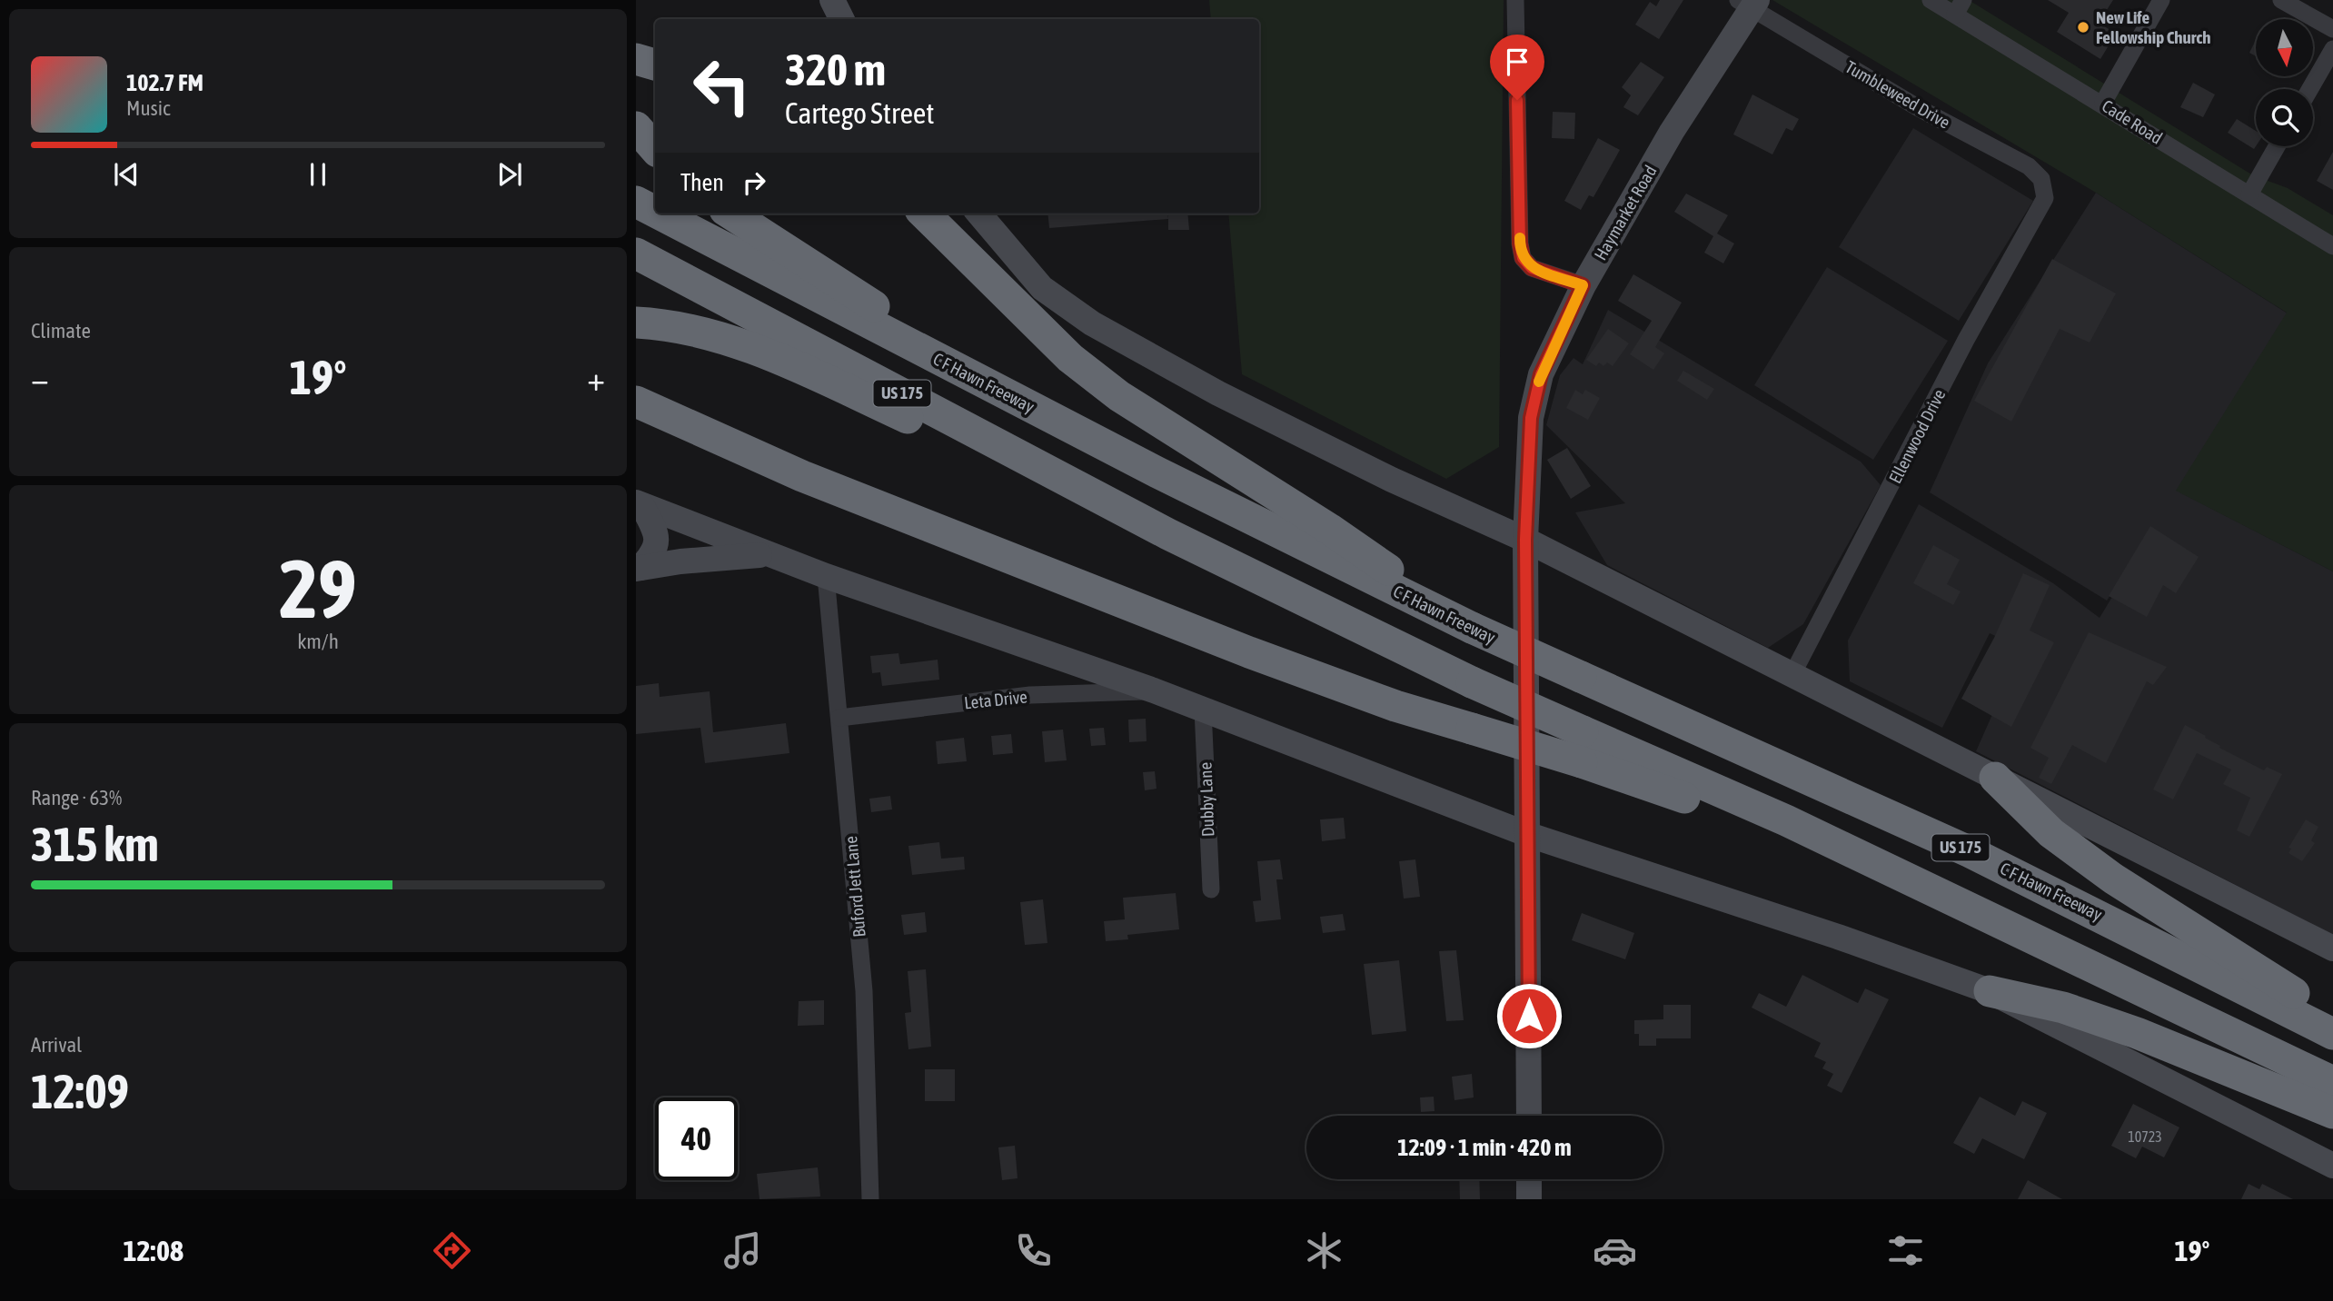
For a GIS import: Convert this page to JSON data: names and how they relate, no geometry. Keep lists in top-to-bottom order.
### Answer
{
  "streets": {
    "highway": ["C F Hawn Freeway", "US 175"],
    "main road": ["Haymarket Road"],
    "street": [
      "Tumbleweed Drive",
      "Cade Road",
      "Ellenwood Drive",
      "Leta Drive",
      "Dubby Lane",
      "Buford Jett Lane"
    ]
  },
  "crossings": [
    ["Tumbleweed Drive", "Haymarket Road"],
    ["Tumbleweed Drive", "Ellenwood Drive"],
    ["Leta Drive", "Buford Jett Lane"]
  ],
  "places": ["New Life Fellowship Church"],
  "house_numbers": ["10723"],
  "north": "bottom",
  "page": {
    "turn": ["320 m", "Cartego Street"],
    "song": ["102.7 FM", "Music"],
    "then": "Then",
    "tile": [
      "Climate",
      ["29", "km/h"],
      ["Range · 63%", "315 km"],
      ["Arrival", "12:09"]
    ],
    "heat": ["−", "19°", "+"],
    "limit": "40",
    "trip": "12:09 · 1 min · 420 m",
    "tabs": ["12:08", "19°"]
  }
}
